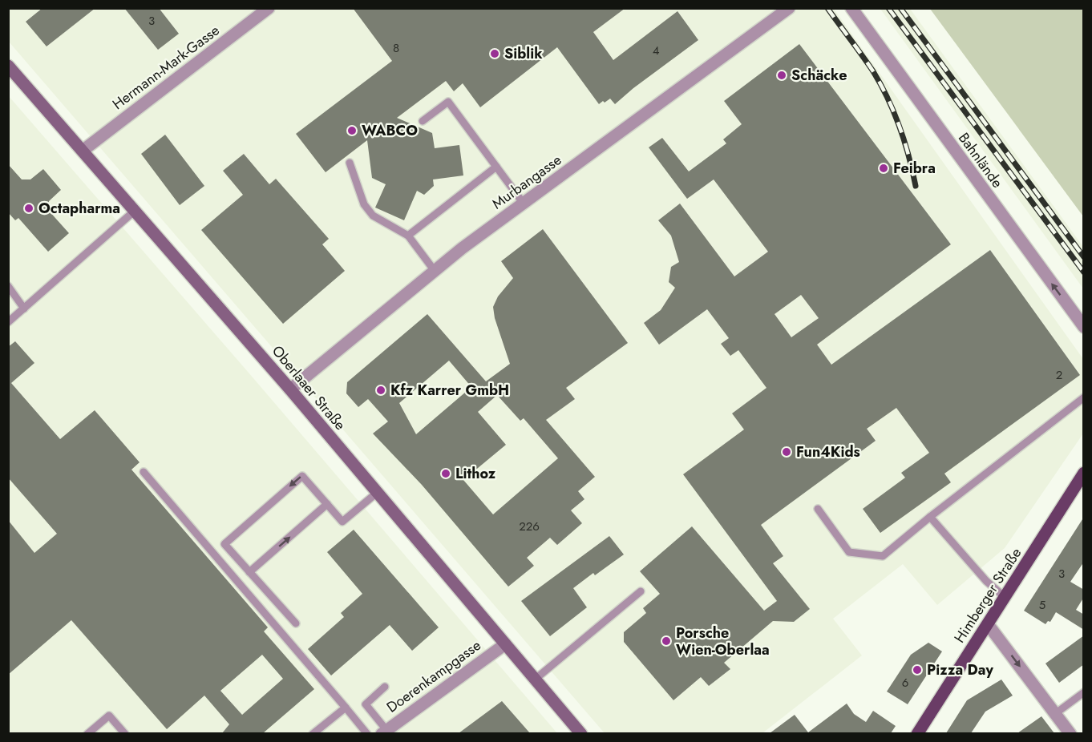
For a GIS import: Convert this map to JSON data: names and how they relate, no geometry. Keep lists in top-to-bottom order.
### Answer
{
  "streets": {
    "main road": ["Oberlaaer Straße", "Himberger Straße"],
    "street": [
      "Hermann-Mark-Gasse",
      "Bahnlände",
      "Murbangasse",
      "Doerenkampgasse"
    ]
  },
  "crossings": [
    ["Hermann-Mark-Gasse", "Oberlaaer Straße"],
    ["Murbangasse", "Oberlaaer Straße"],
    ["Oberlaaer Straße", "Doerenkampgasse"]
  ],
  "one_way": ["Bahnlände"],
  "places": [
    "Siblik",
    "Schäcke",
    "WABCO",
    "Feibra",
    "Octapharma",
    "Kfz Karrer GmbH",
    "Fun4Kids",
    "Lithoz",
    "Porsche Wien-Oberlaa",
    "Pizza Day"
  ],
  "house_numbers": [
    "3",
    "8",
    "4",
    "2",
    "226",
    "3",
    "5",
    "6"
  ]
}
